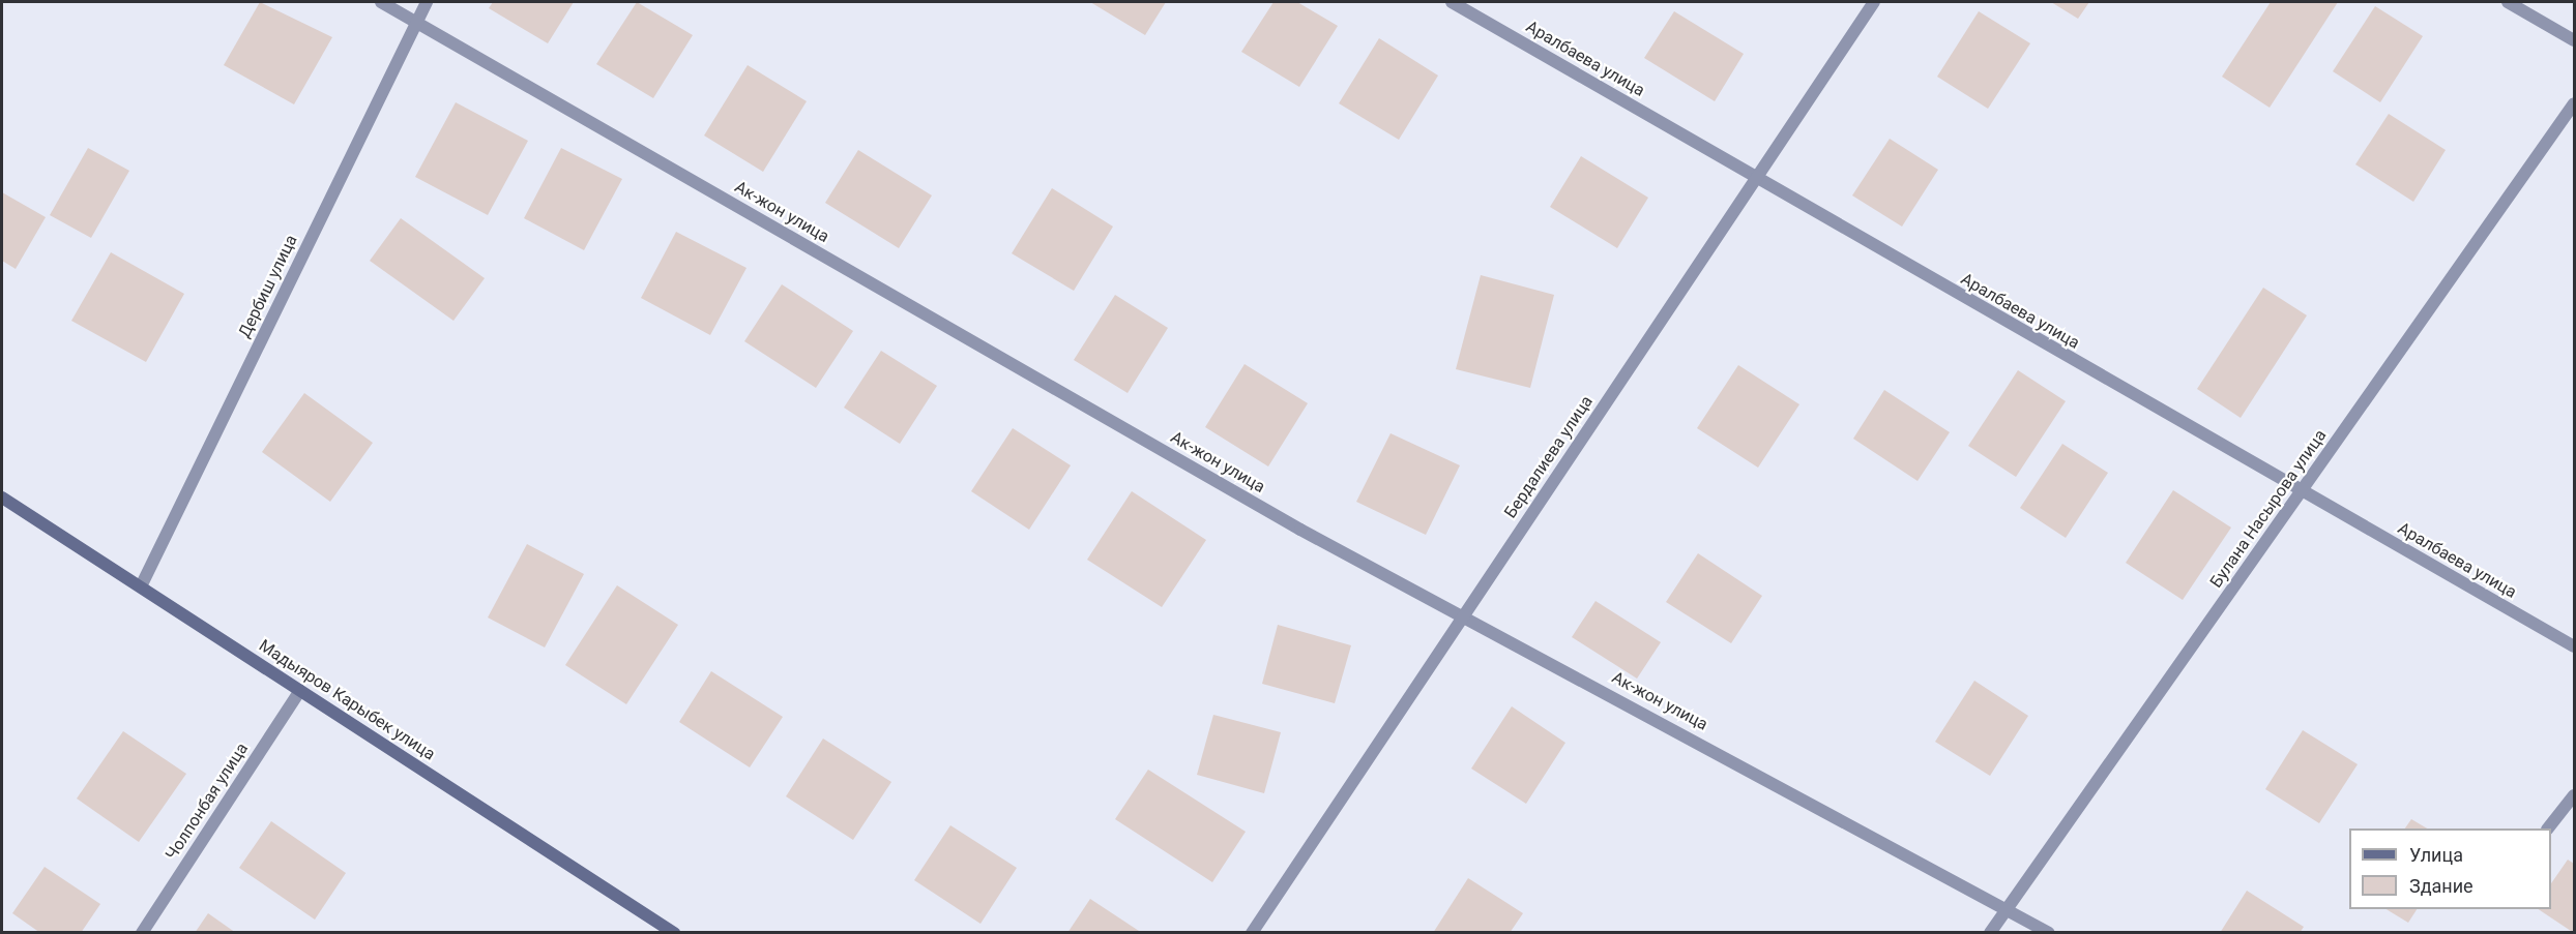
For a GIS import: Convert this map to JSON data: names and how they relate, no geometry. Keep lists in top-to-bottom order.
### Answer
{
  "streets": {
    "street": [
      "Аралбаева улица",
      "Ак-жон улица",
      "Дербиш улица",
      "Бердалиева улица",
      "Булана Насырова улица",
      "Мадыяров Карыбек улица",
      "Чолпонбая улица"
    ]
  },
  "crossings": [
    ["Аралбаева улица", "Бердалиева улица"],
    ["Аралбаева улица", "Булана Насырова улица"],
    ["Ак-жон улица", "Дербиш улица"],
    ["Ак-жон улица", "Бердалиева улица"],
    ["Ак-жон улица", "Булана Насырова улица"],
    ["Дербиш улица", "Мадыяров Карыбек улица"],
    ["Мадыяров Карыбек улица", "Чолпонбая улица"]
  ],
  "legend": ["Улица", "Здание"]
}
